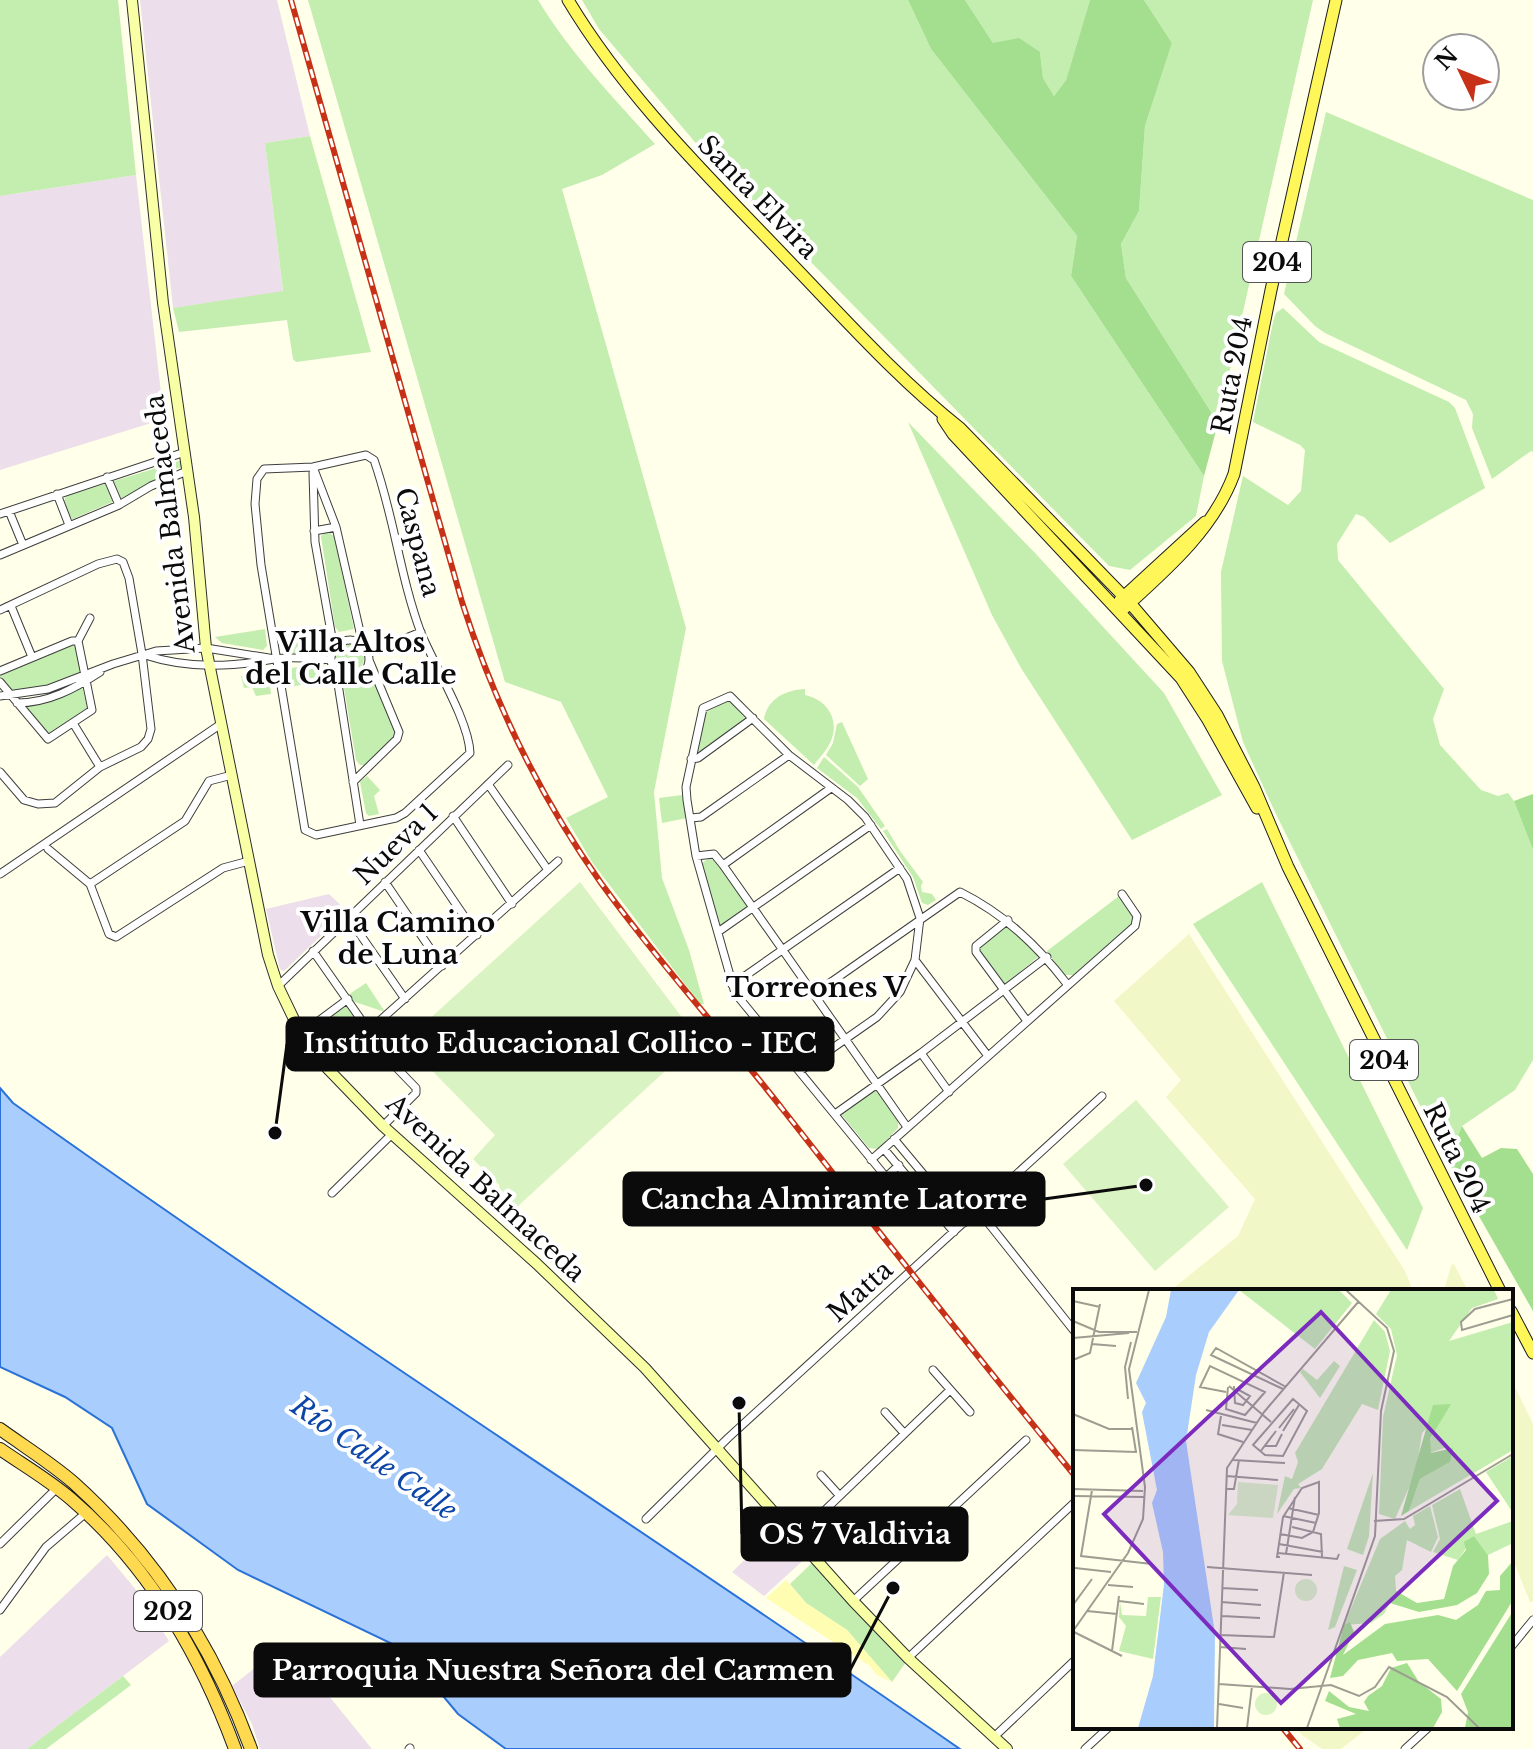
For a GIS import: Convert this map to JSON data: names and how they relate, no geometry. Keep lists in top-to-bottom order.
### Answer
{
  "streets": {
    "highway": ["202"],
    "main road": [
      "Santa Elvira",
      "204",
      "Ruta 204",
      "Avenida Balmaceda"
    ],
    "street": ["Caspana", "Nueva 1", "Matta"]
  },
  "crossings": [
    ["Santa Elvira", "Ruta 204"],
    ["Avenida Balmaceda", "Nueva 1"],
    ["Avenida Balmaceda", "Matta"]
  ],
  "districts": ["Villa Altos del Calle Calle", "Villa Camino de Luna", "Torreones V"],
  "water": ["Río Calle Calle"],
  "places": [
    "Instituto Educacional Collico - IEC",
    "Cancha Almirante Latorre",
    "OS 7 Valdivia",
    "Parroquia Nuestra Señora del Carmen"
  ],
  "north": "top left"
}
